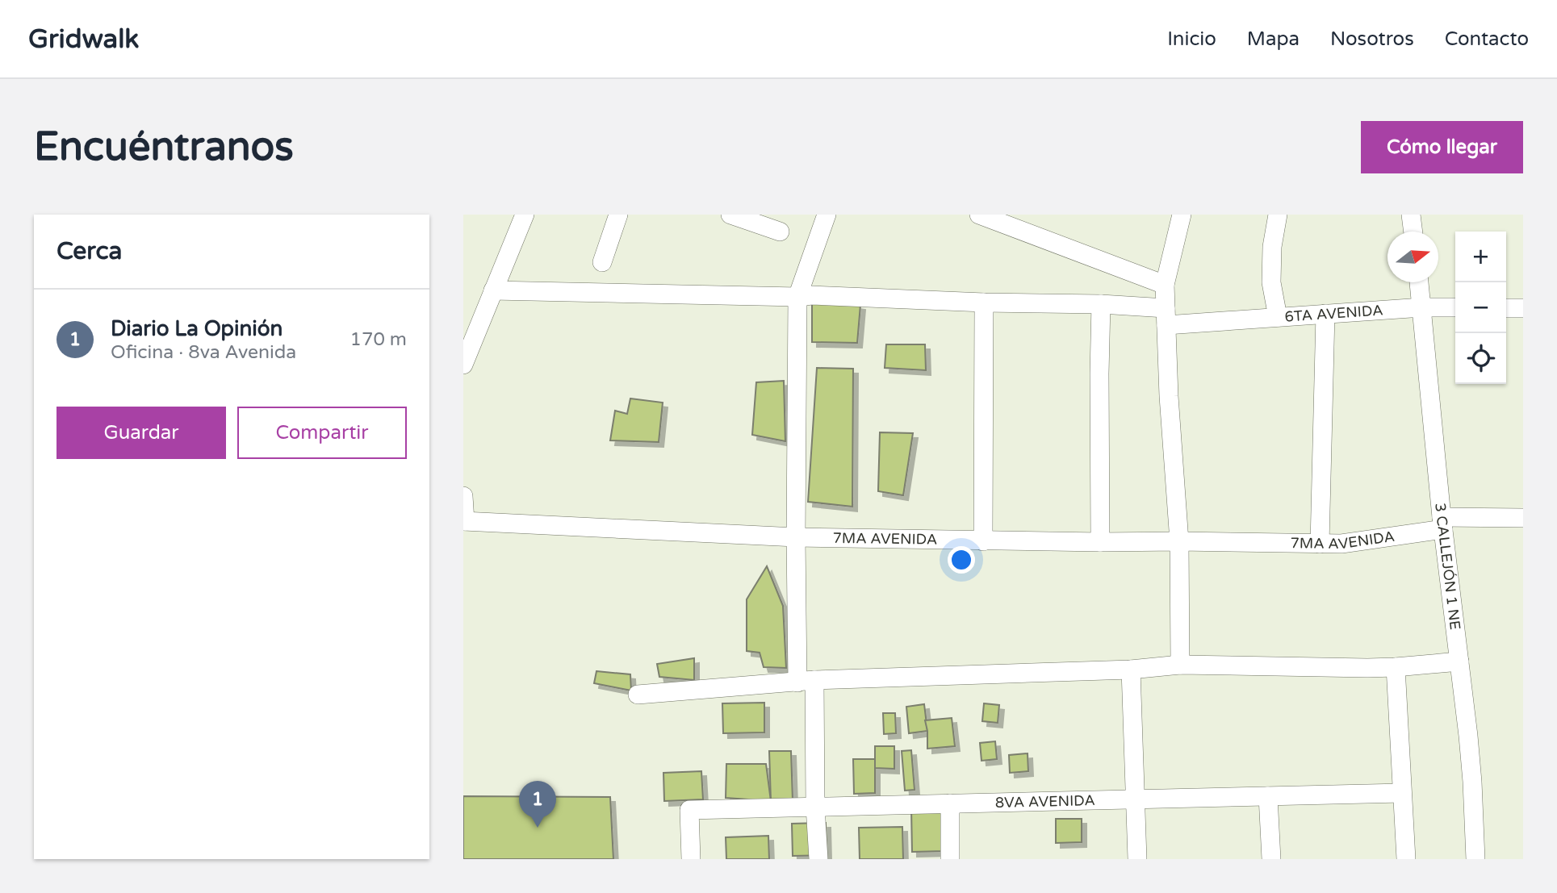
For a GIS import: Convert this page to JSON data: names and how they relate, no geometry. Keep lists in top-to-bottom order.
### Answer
{
  "streets": {
    "street": [
      "6TA AVENIDA",
      "7MA AVENIDA",
      "3 CALLEJÓN 1 NE",
      "8VA AVENIDA"
    ]
  },
  "crossings": [
    ["6TA AVENIDA", "3 CALLEJÓN 1 NE"],
    ["7MA AVENIDA", "3 CALLEJÓN 1 NE"]
  ],
  "north": "right",
  "page": {
    "header": "Gridwalk",
    "nav": [
      "Inicio",
      "Mapa",
      "Nosotros",
      "Contacto"
    ],
    "buttons": [
      "Cómo llegar",
      ["Guardar", "Compartir"]
    ],
    "title": "Encuéntranos",
    "heading": "Cerca",
    "map_buttons": ["+", "−"],
    "list": [
      {
        "mark": "1",
        "name": "Diario La Opinión",
        "note": "Oficina · 8va Avenida",
        "value": "170 m"
      }
    ],
    "pins": "1"
  }
}
